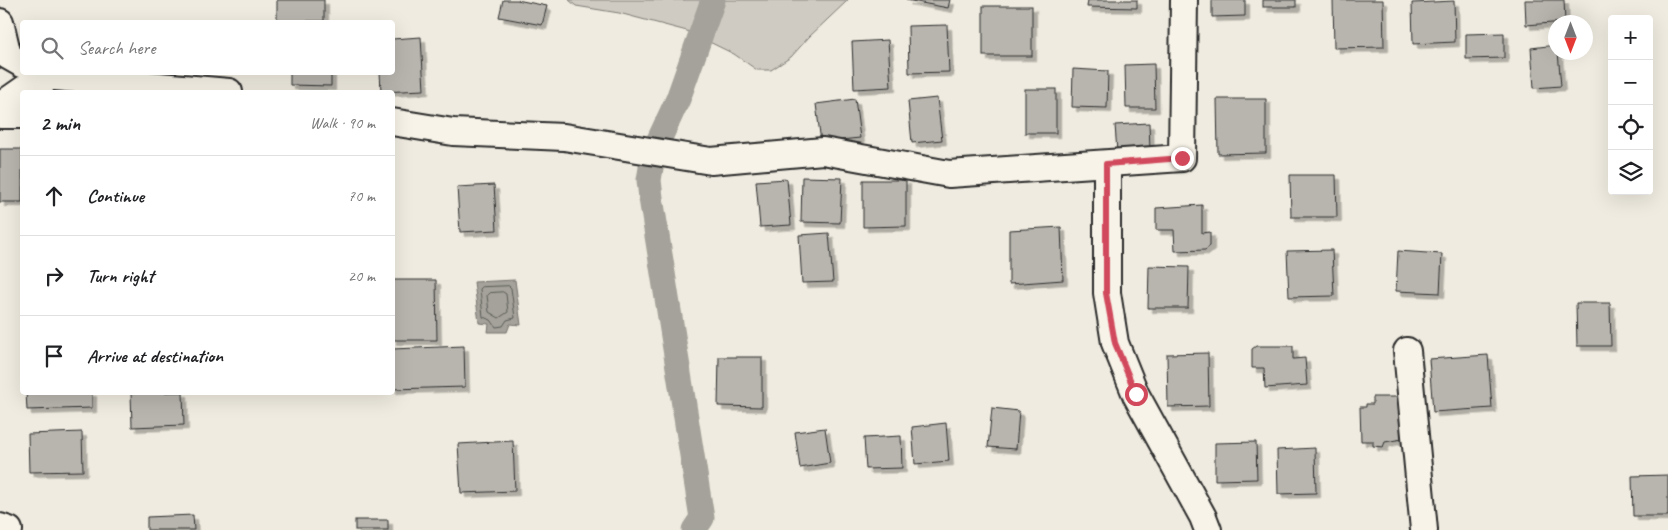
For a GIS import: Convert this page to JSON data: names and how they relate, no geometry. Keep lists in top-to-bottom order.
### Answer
{
  "north": "bottom",
  "page": {
    "map_buttons": ["+", "−"],
    "search": "Search here",
    "heading": ["2 min", "Walk · 90 m"],
    "list": [
      ["Continue", "70 m"],
      ["Turn right", "20 m"],
      "Arrive at destination"
    ]
  }
}
